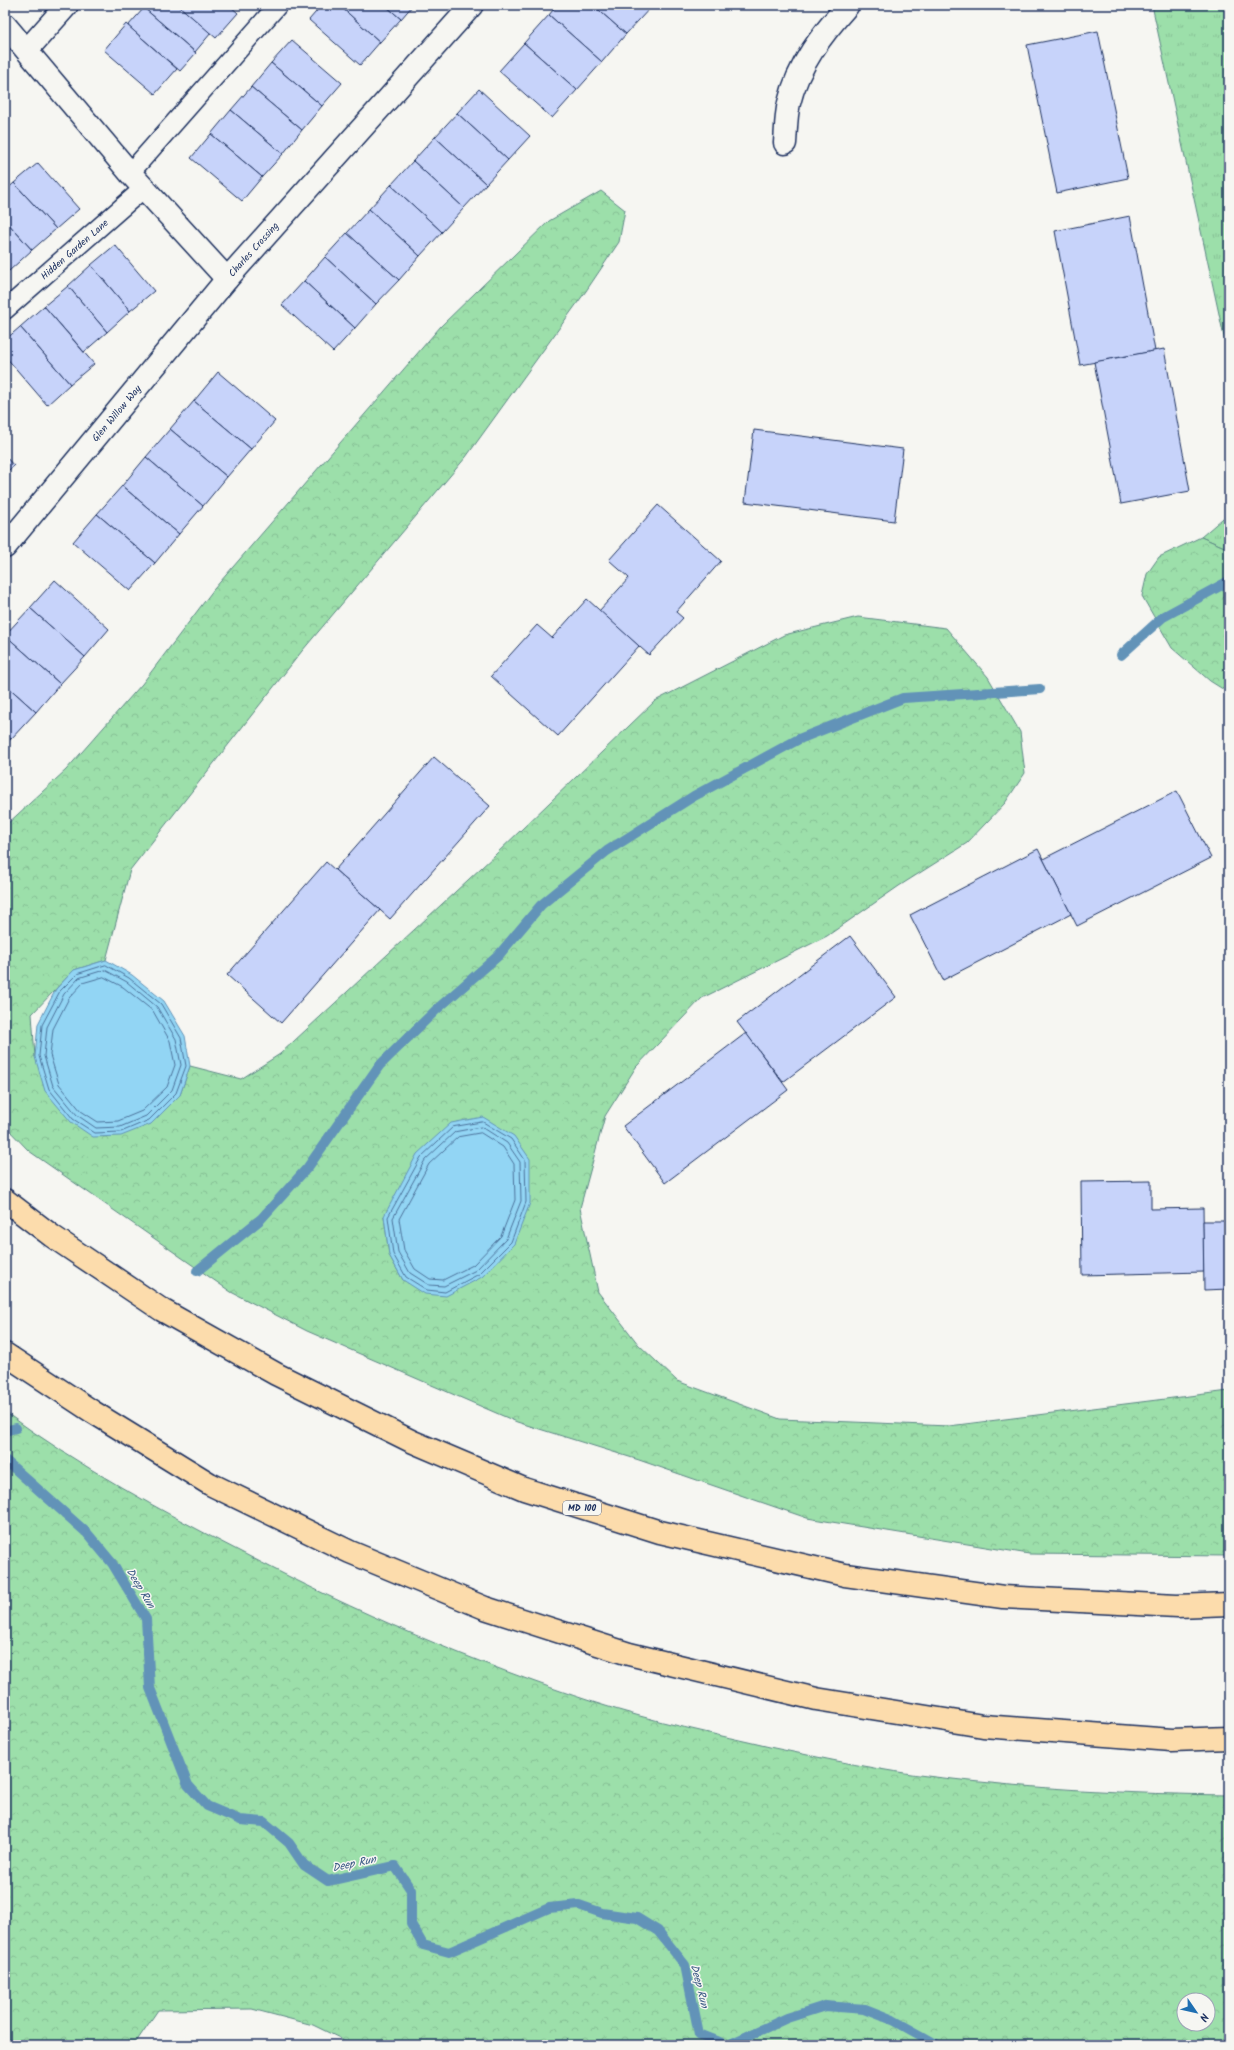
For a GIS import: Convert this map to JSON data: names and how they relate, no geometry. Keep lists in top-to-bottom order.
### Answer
{
  "streets": {
    "highway": ["MD 100"],
    "street": ["Charles Crossing", "Glen Willow Way"],
    "lane": ["Hidden Garden Lane"]
  },
  "crossings": [
    ["Hidden Garden Lane", "Charles Crossing"],
    ["Charles Crossing", "Glen Willow Way"]
  ],
  "water": ["Deep Run"],
  "north": "bottom right"
}
